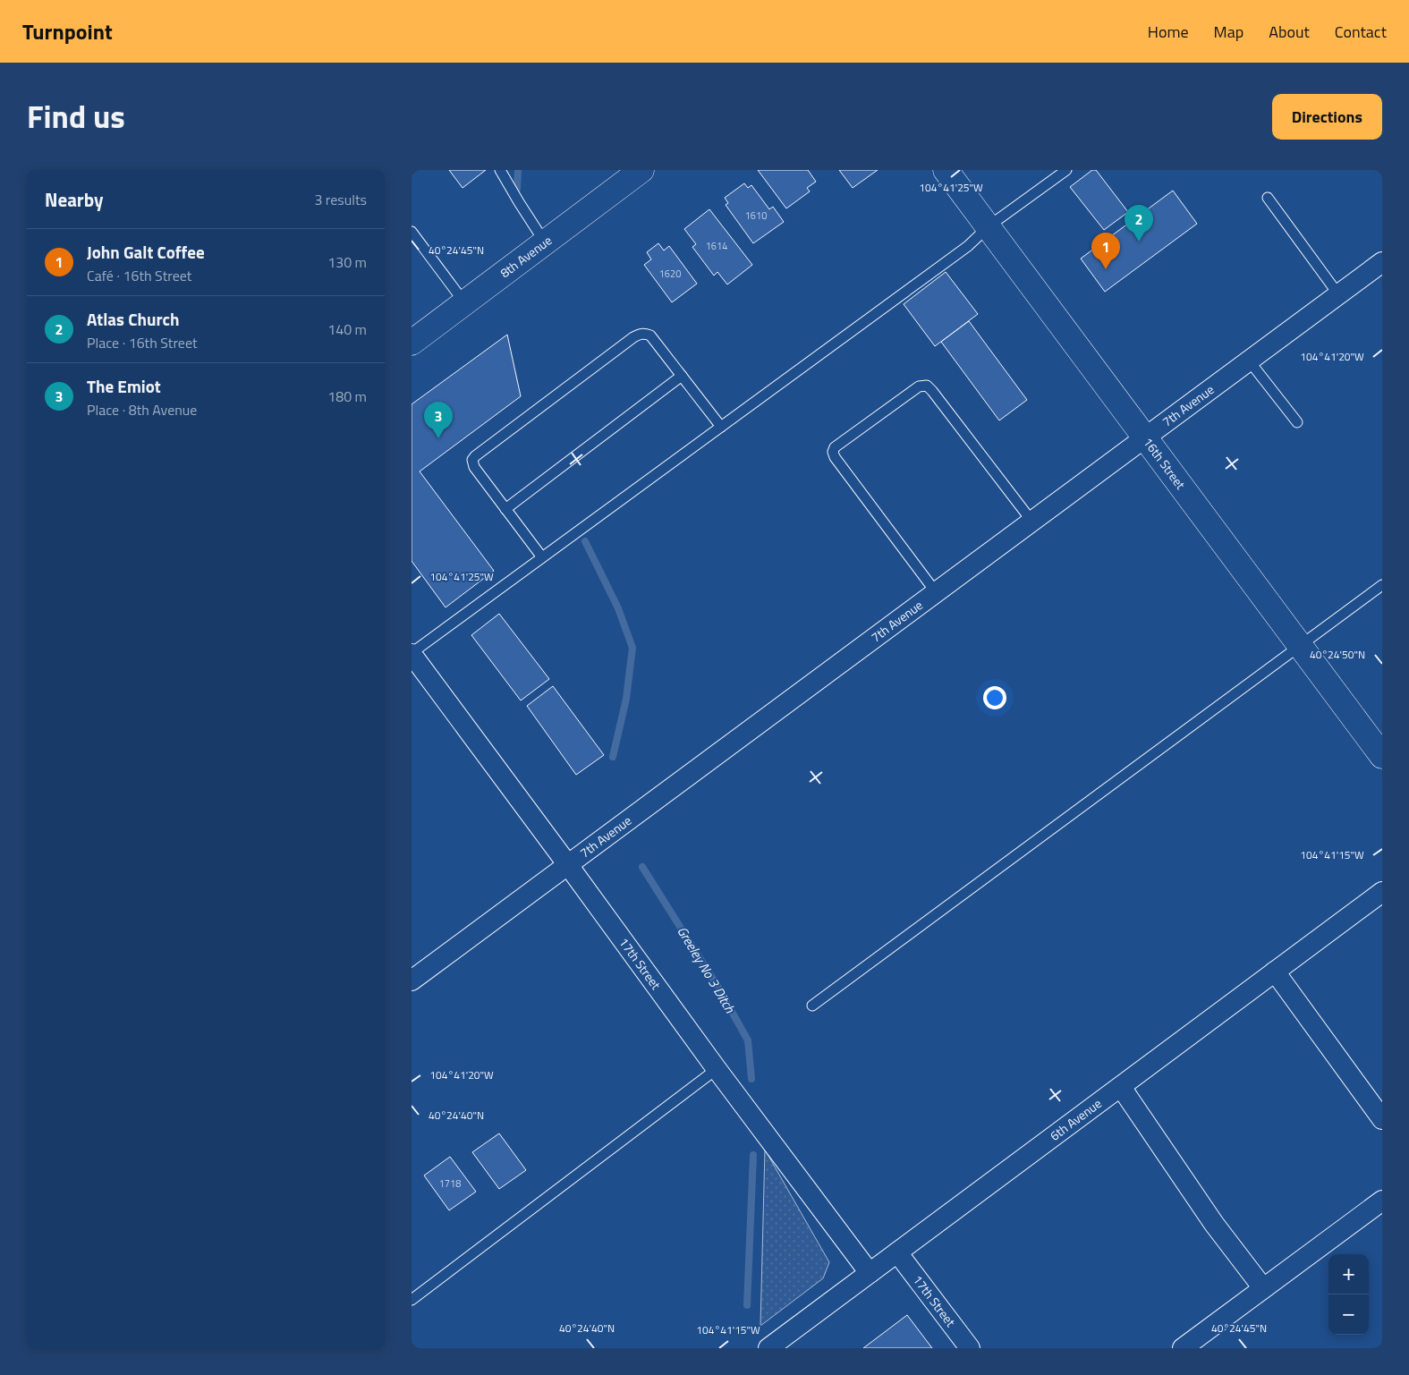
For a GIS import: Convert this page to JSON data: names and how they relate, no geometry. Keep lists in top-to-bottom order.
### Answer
{
  "streets": {
    "main road": ["8th Avenue", "16th Street"],
    "street": ["7th Avenue", "17th Street", "6th Avenue"]
  },
  "crossings": [
    ["7th Avenue", "16th Street"],
    ["7th Avenue", "17th Street"],
    ["17th Street", "6th Avenue"]
  ],
  "water": ["Greeley No 3 Ditch"],
  "house_numbers": [
    "1610",
    "1614",
    "1620",
    "1718"
  ],
  "page": {
    "header": "Turnpoint",
    "nav": [
      "Home",
      "Map",
      "About",
      "Contact"
    ],
    "title": "Find us",
    "buttons": "Directions",
    "heading": ["Nearby", "3 results"],
    "pins": ["2", "1", "3"],
    "list": [
      {
        "mark": "1",
        "name": "John Galt Coffee",
        "note": "Café · 16th Street",
        "value": "130 m"
      },
      {
        "mark": "2",
        "name": "Atlas Church",
        "note": "Place · 16th Street",
        "value": "140 m"
      },
      {
        "mark": "3",
        "name": "The Emiot",
        "note": "Place · 8th Avenue",
        "value": "180 m"
      }
    ],
    "map_buttons": ["+", "−"]
  },
  "coordinates": [
    "104°41'25\"W",
    "40°24'45\"N",
    "104°41'20\"W",
    "40°24'50\"N",
    "104°41'15\"W",
    "40°24'40\"N"
  ]
}
